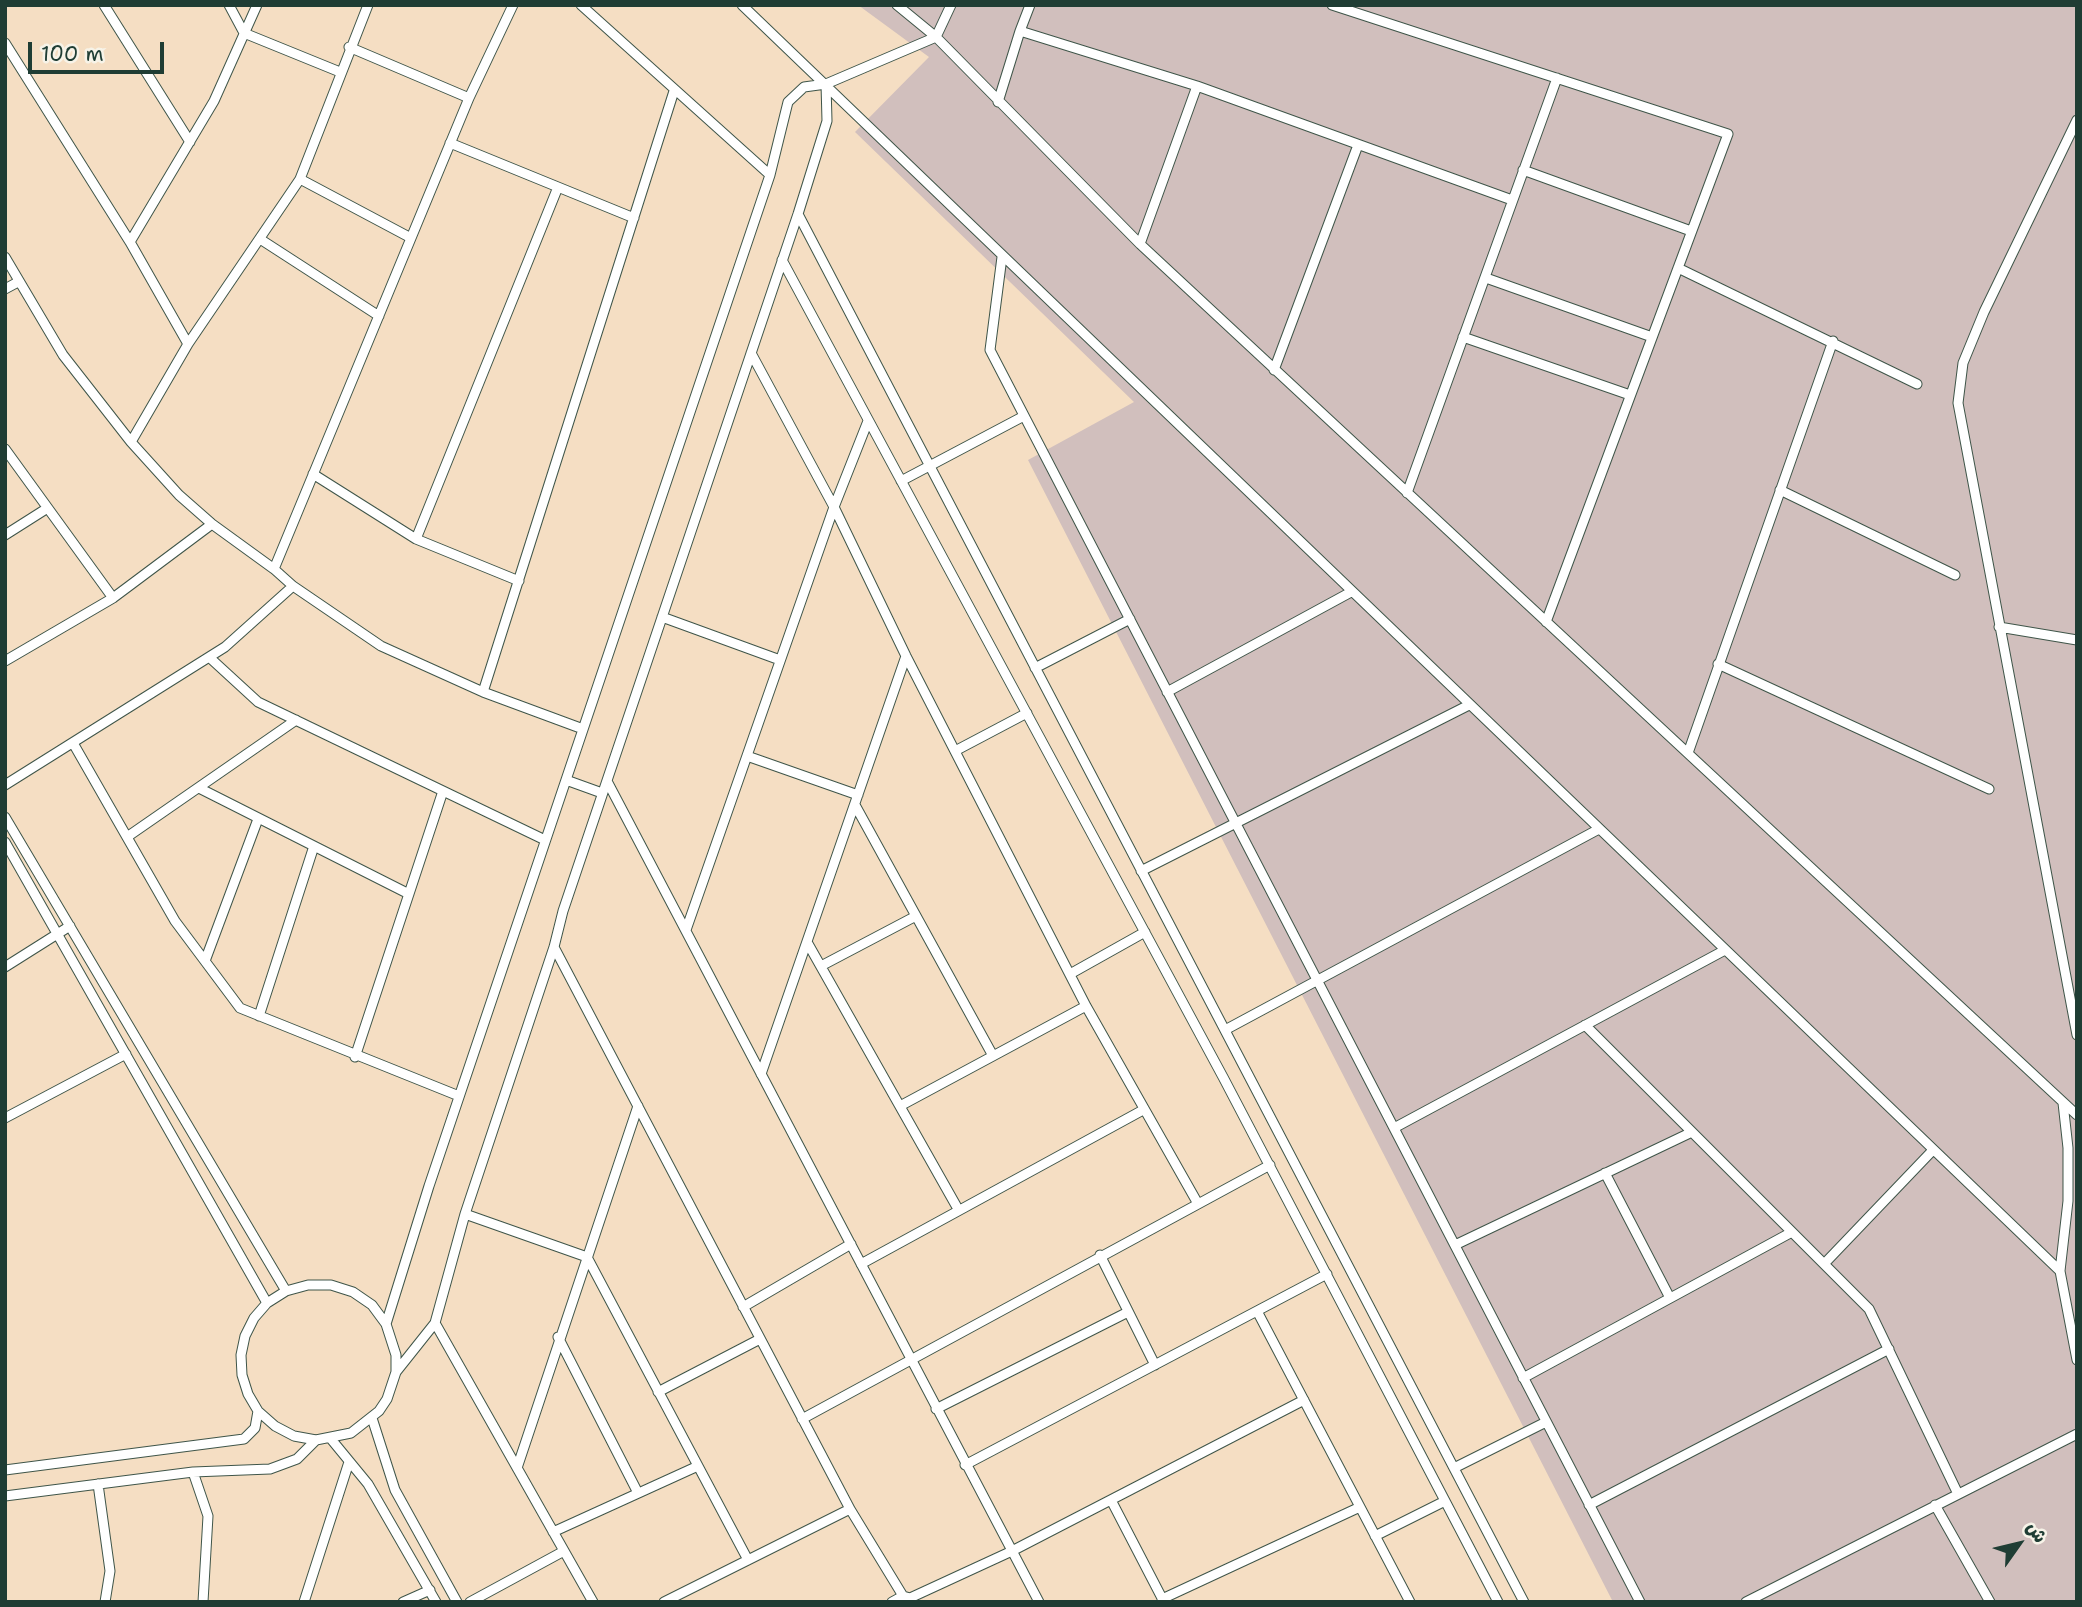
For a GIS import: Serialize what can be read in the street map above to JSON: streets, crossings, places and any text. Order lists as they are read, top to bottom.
{
  "scale_bar": "100 m",
  "north": "top right"
}
